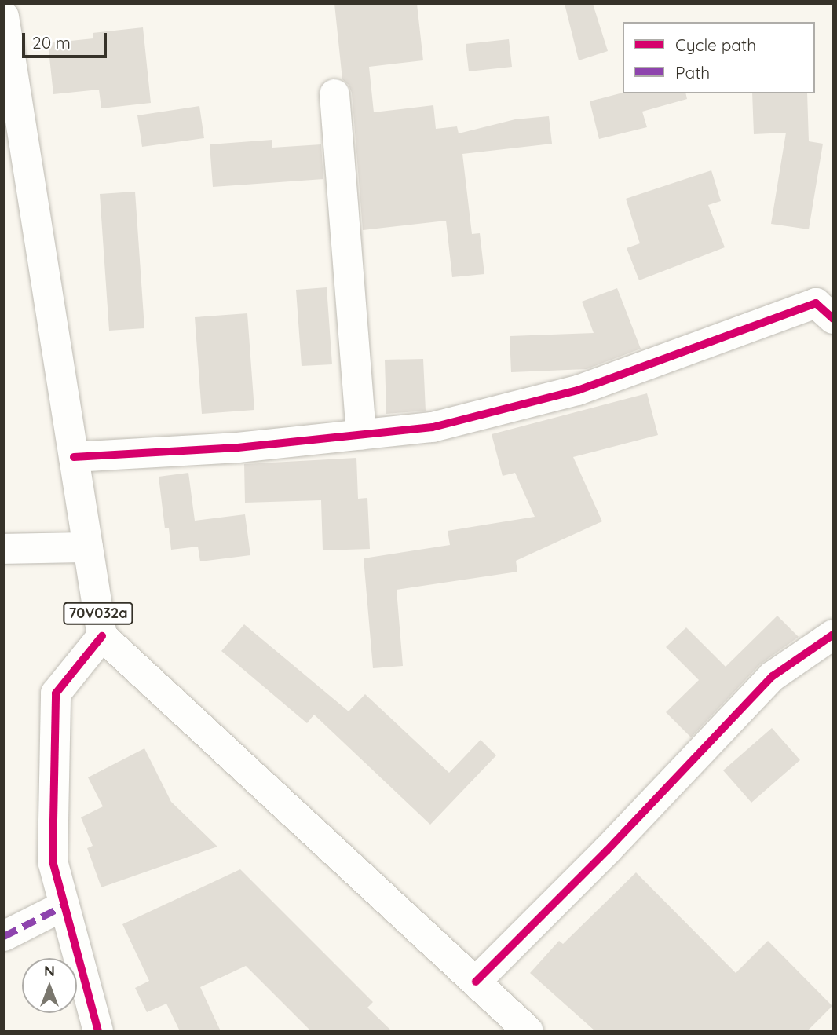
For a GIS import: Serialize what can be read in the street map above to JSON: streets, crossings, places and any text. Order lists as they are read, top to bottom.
{
  "streets": {
    "street": ["70V032a"]
  },
  "legend": ["Cycle path", "Path"],
  "scale_bar": "20 m",
  "north": "top"
}
